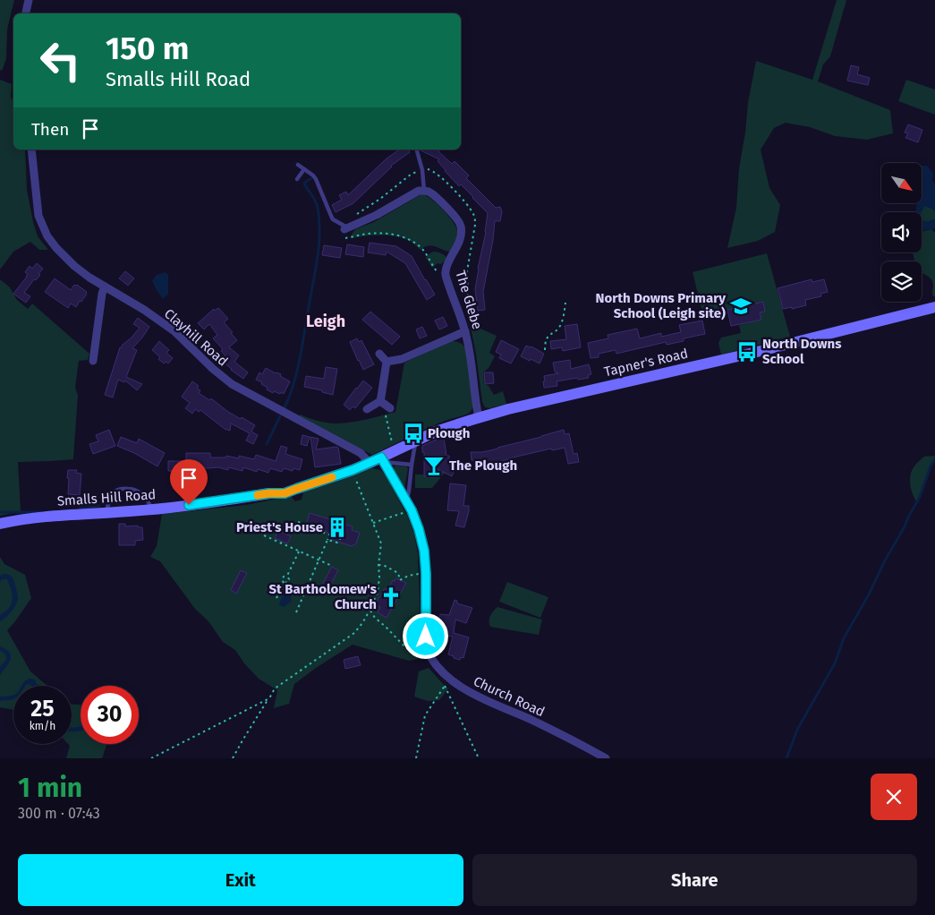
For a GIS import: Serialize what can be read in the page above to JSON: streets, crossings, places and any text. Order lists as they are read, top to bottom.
{
  "streets": {
    "street": [
      "The Glebe",
      "Clayhill Road",
      "Tapner's Road",
      "Smalls Hill Road",
      "Church Road"
    ]
  },
  "crossings": [
    ["The Glebe", "Tapner's Road"],
    ["Clayhill Road", "Tapner's Road"],
    ["Clayhill Road", "Smalls Hill Road"],
    ["Tapner's Road", "Smalls Hill Road"]
  ],
  "districts": ["Leigh"],
  "places": {
    "school or university": ["North Downs Primary School (Leigh site)"],
    "bus stop": ["North Downs School", "Plough"],
    "bar": ["The Plough"],
    "building": ["Priest's House"],
    "church": ["St Bartholomew's Church"]
  },
  "north": "bottom right",
  "page": {
    "turn": ["150 m", "Smalls Hill Road"],
    "then": "Then",
    "speed": "25 km/h",
    "limit": "30",
    "heading": ["1 min", "300 m · 07:43"],
    "buttons": ["Exit", "Share"]
  }
}
